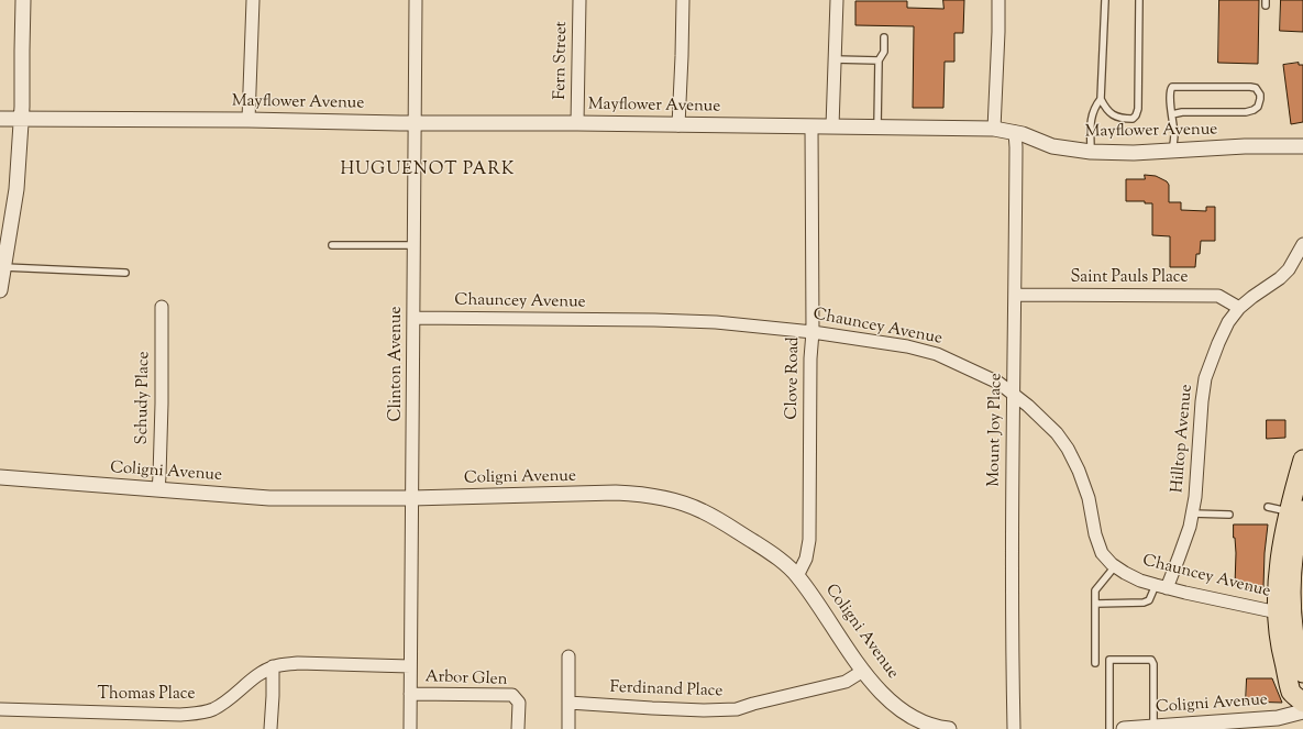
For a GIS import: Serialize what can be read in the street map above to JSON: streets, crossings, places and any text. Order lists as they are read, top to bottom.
{
  "streets": {
    "street": [
      "Fern Street",
      "Mayflower Avenue",
      "Saint Pauls Place",
      "Chauncey Avenue",
      "Clinton Avenue",
      "Clove Road",
      "Schudy Place",
      "Mount Joy Place",
      "Hilltop Avenue",
      "Coligni Avenue",
      "Arbor Glen",
      "Ferdinand Place",
      "Thomas Place"
    ]
  },
  "crossings": [
    ["Fern Street", "Mayflower Avenue"],
    ["Mayflower Avenue", "Clinton Avenue"],
    ["Mayflower Avenue", "Clove Road"],
    ["Mayflower Avenue", "Mount Joy Place"],
    ["Saint Pauls Place", "Mount Joy Place"],
    ["Saint Pauls Place", "Hilltop Avenue"],
    ["Chauncey Avenue", "Clinton Avenue"],
    ["Chauncey Avenue", "Clove Road"],
    ["Chauncey Avenue", "Mount Joy Place"],
    ["Chauncey Avenue", "Hilltop Avenue"],
    ["Clinton Avenue", "Coligni Avenue"],
    ["Clinton Avenue", "Arbor Glen"],
    ["Clinton Avenue", "Thomas Place"],
    ["Clove Road", "Coligni Avenue"],
    ["Schudy Place", "Coligni Avenue"],
    ["Coligni Avenue", "Ferdinand Place"]
  ],
  "districts": ["HUGUENOT PARK"]
}
